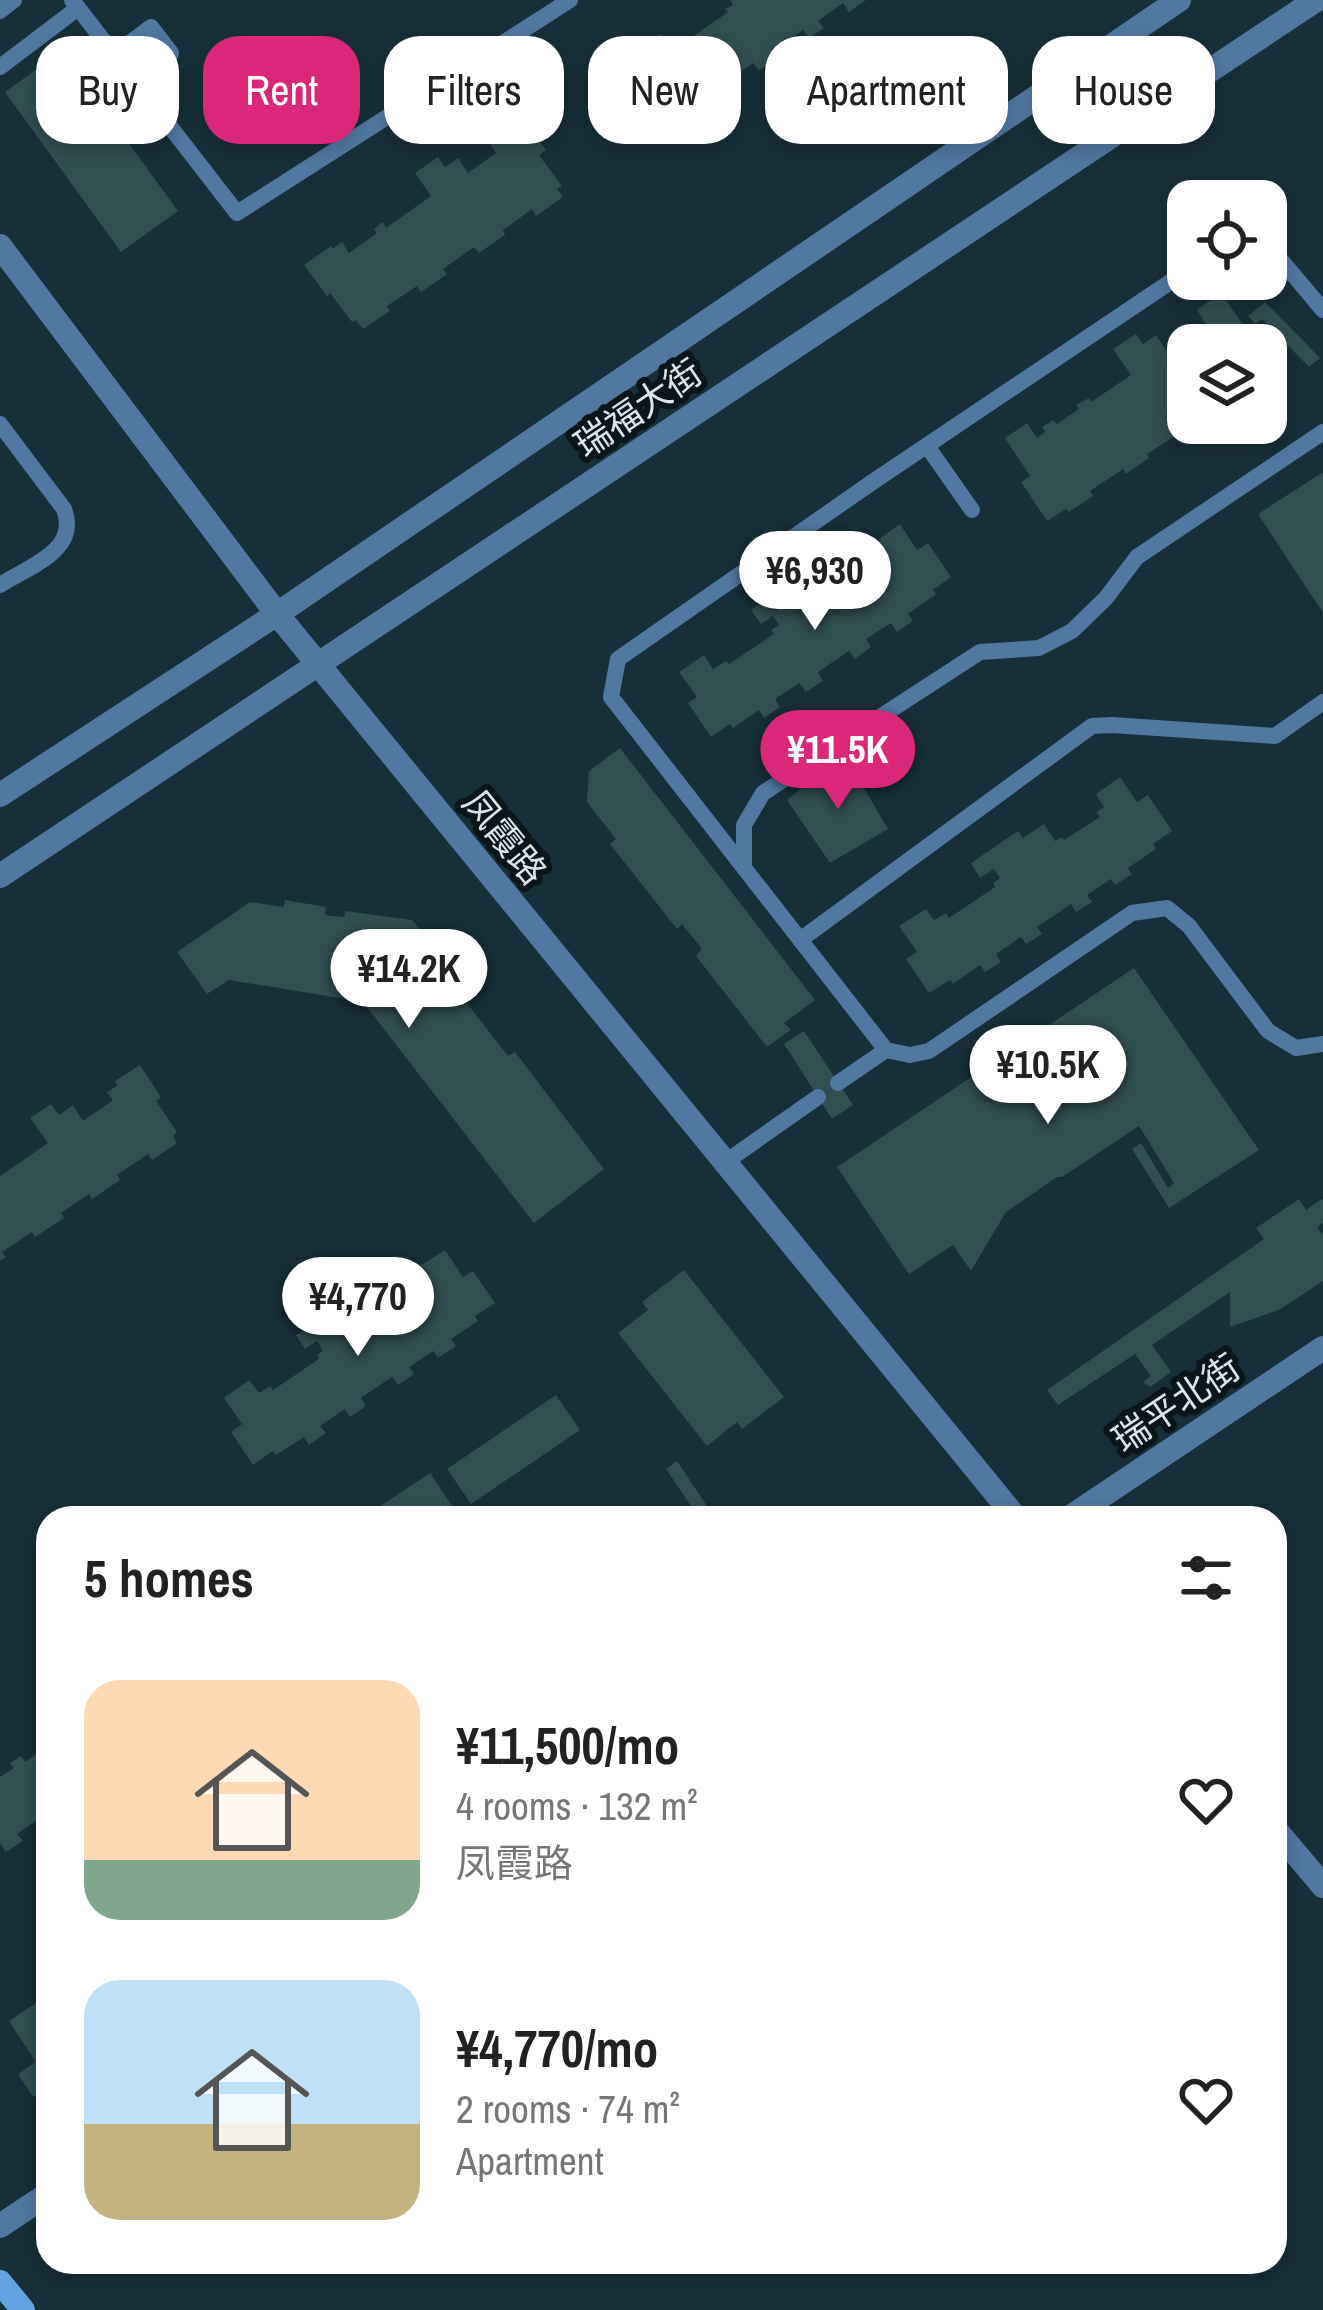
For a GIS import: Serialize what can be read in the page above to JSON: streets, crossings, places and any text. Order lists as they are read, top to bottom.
{
  "streets": {
    "street": ["瑞福大街", "凤霞路", "瑞平北街"]
  },
  "crossings": [
    ["瑞福大街", "凤霞路"]
  ],
  "page": {
    "chip": [
      "Buy",
      "Rent",
      "Filters",
      "New",
      "Apartment",
      "House"
    ],
    "price": [
      "¥6,930",
      "¥11.5K",
      "¥14.2K",
      "¥10.5K",
      "¥4,770"
    ],
    "heading": "5 homes",
    "list": [
      {
        "name": "¥11,500/mo",
        "note": "4 rooms · 132 m² · 凤霞路"
      },
      {
        "name": "¥4,770/mo",
        "note": "2 rooms · 74 m² · Apartment"
      }
    ]
  }
}
